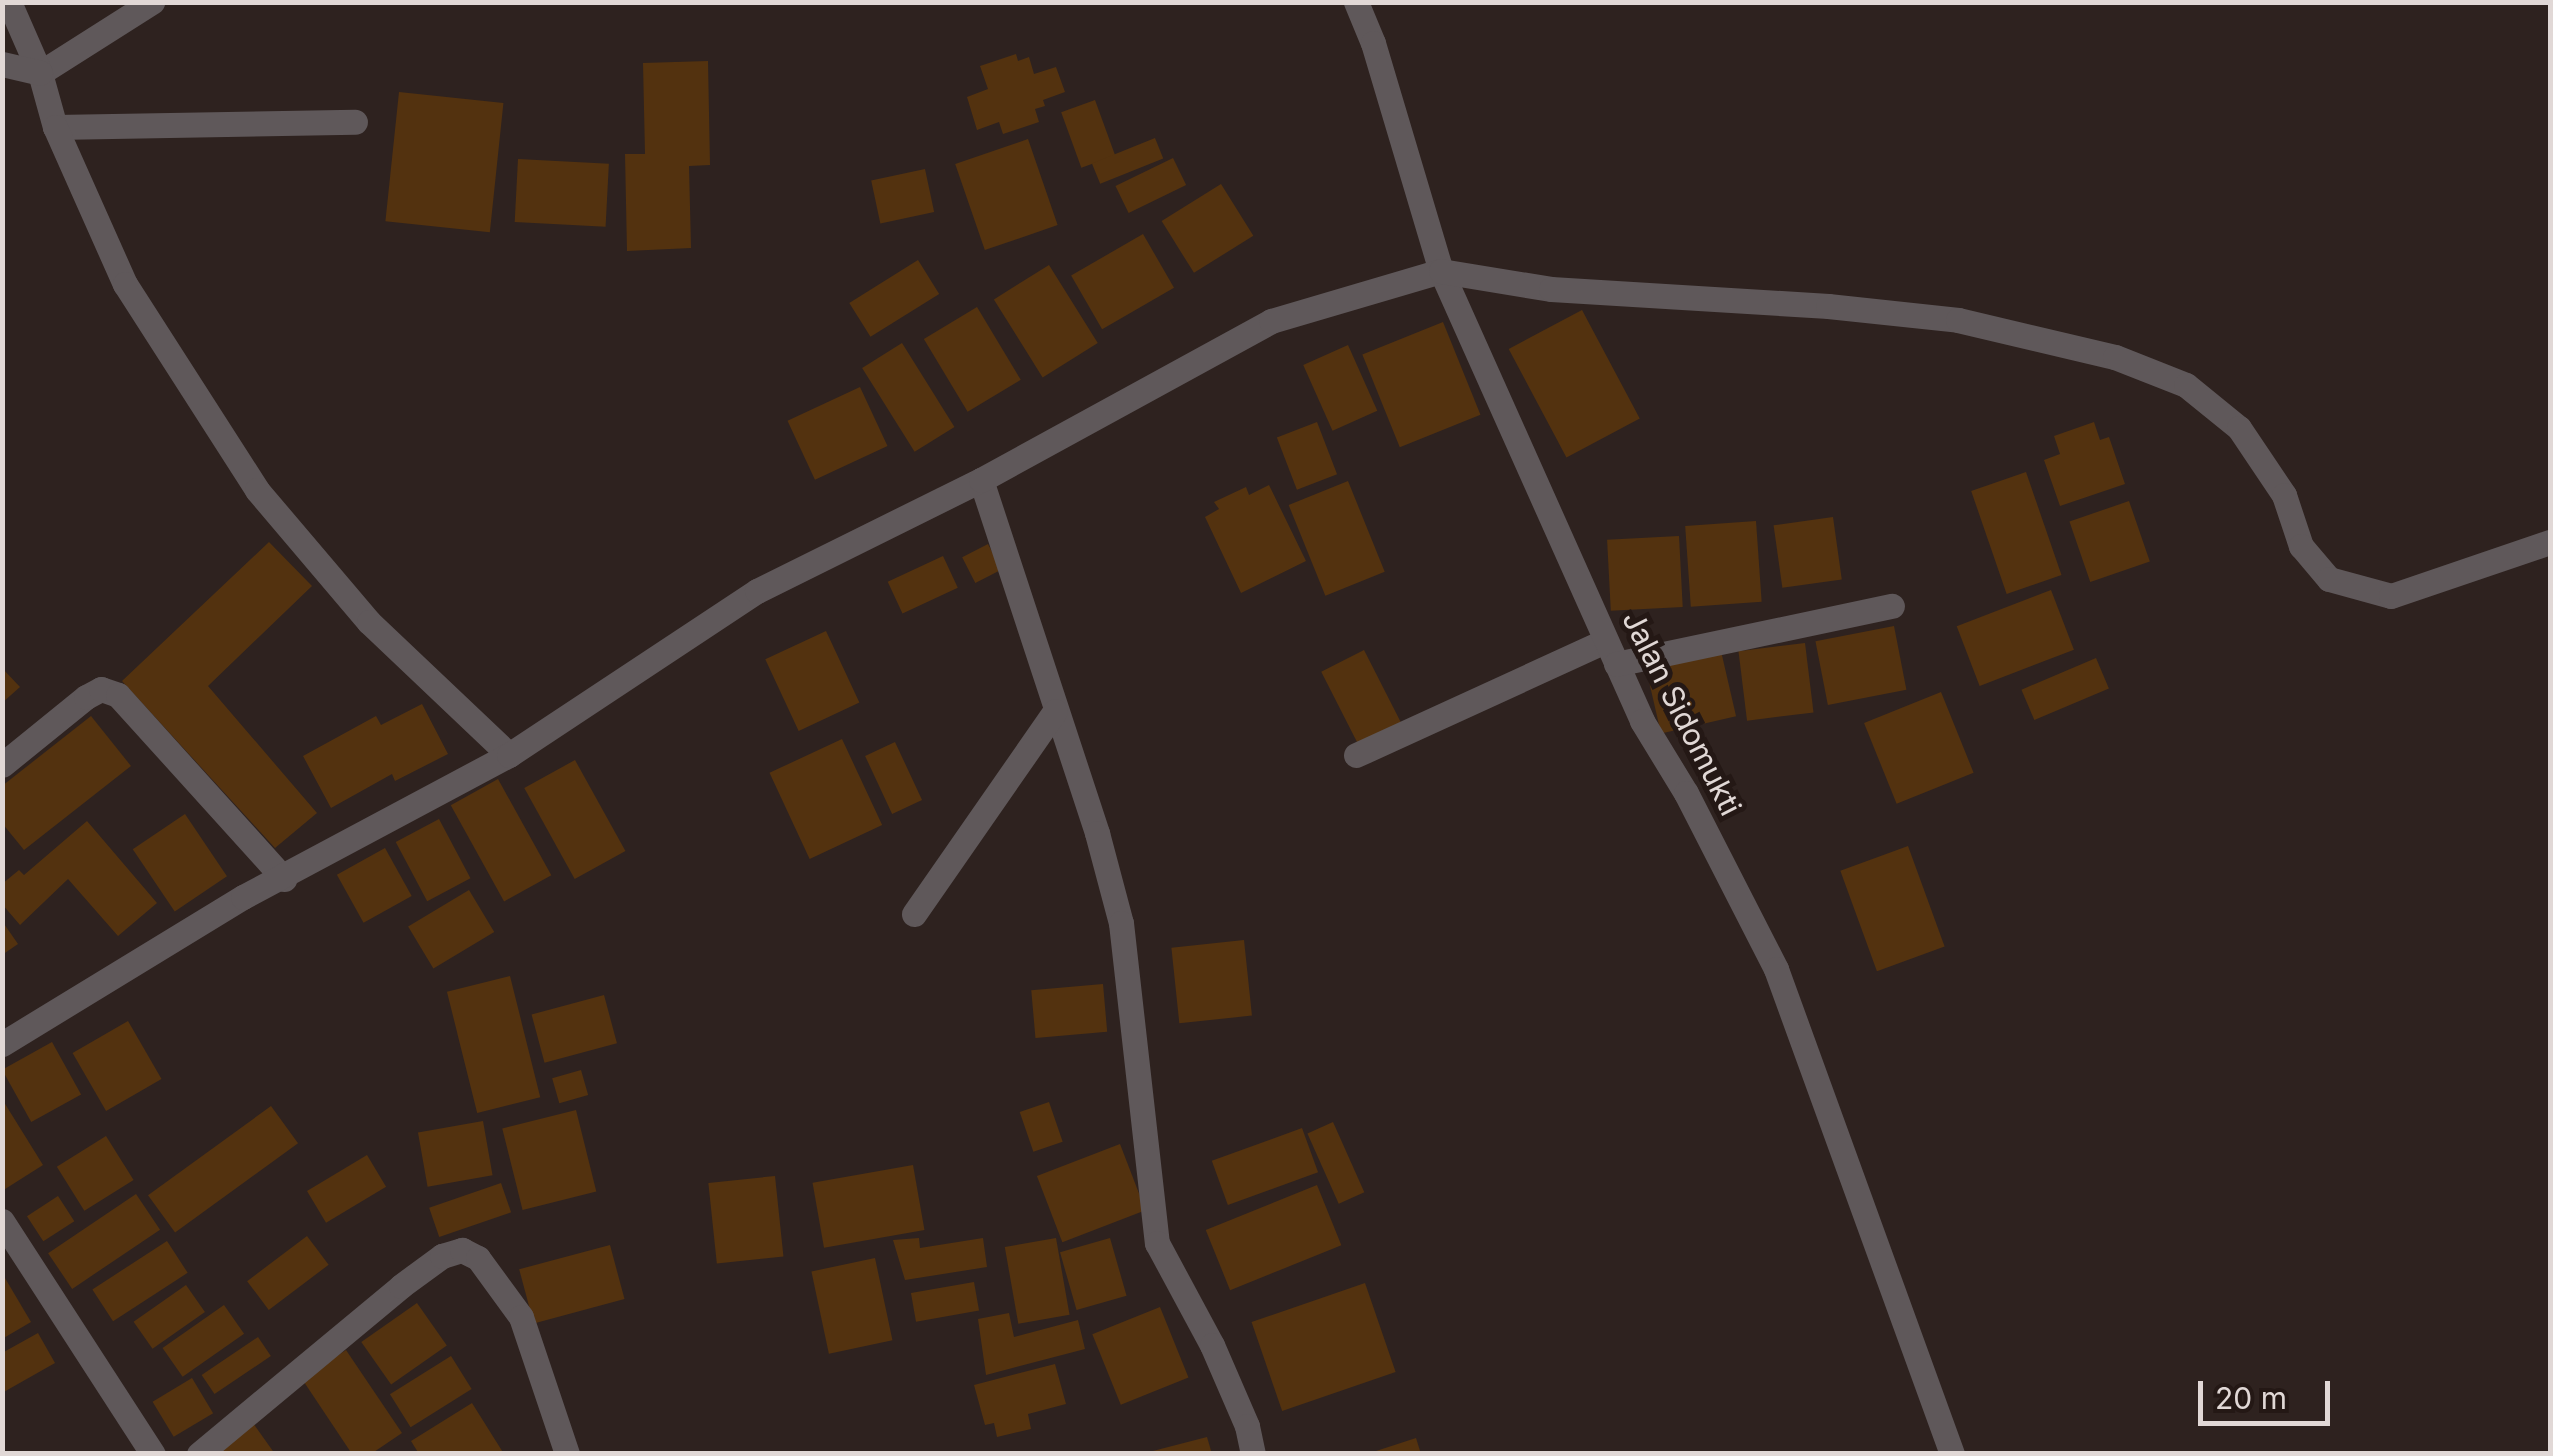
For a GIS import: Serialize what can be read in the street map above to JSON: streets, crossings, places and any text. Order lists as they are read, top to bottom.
{
  "streets": {
    "street": ["Jalan Sidomukti"]
  },
  "scale_bar": "20 m"
}
